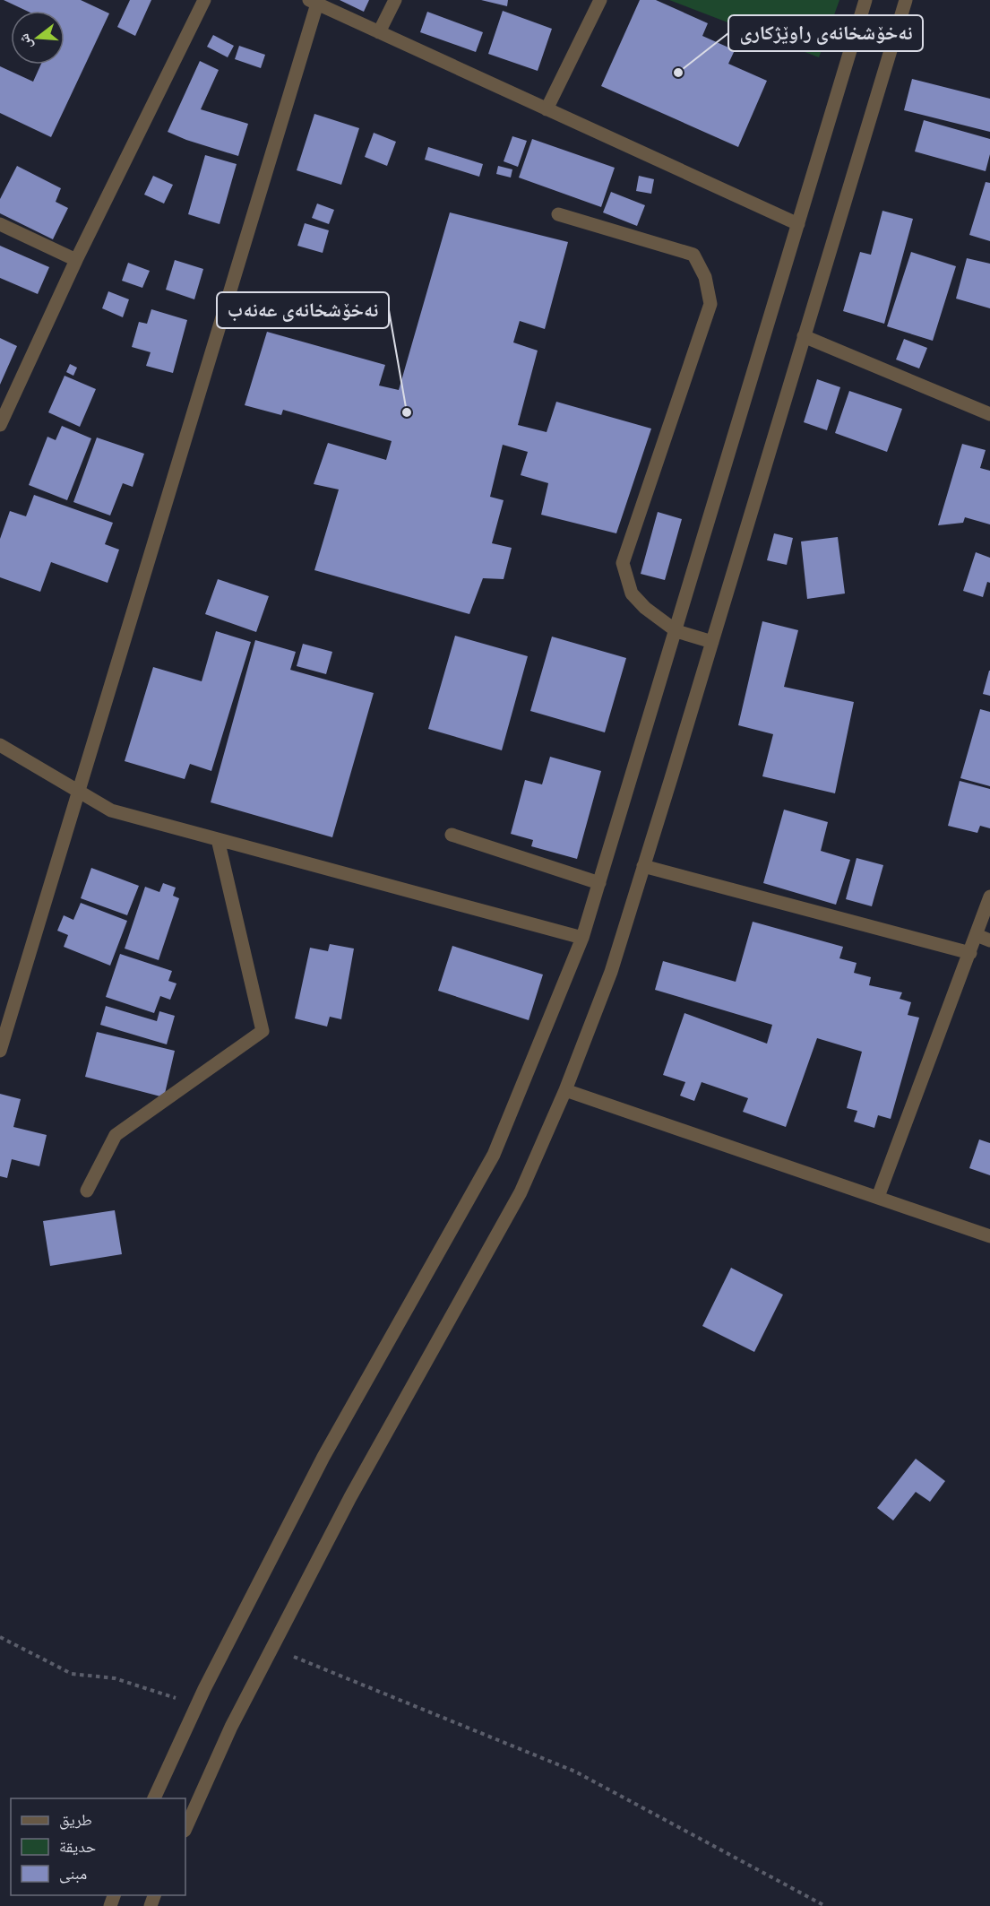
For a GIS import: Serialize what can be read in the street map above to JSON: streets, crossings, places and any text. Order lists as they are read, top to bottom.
{
  "places": ["نەخۆشخانەی راوێژکاری", "نەخۆشخانەی عەنەب"],
  "legend": ["طريق", "حديقة", "مبنى"],
  "north": "left"
}
